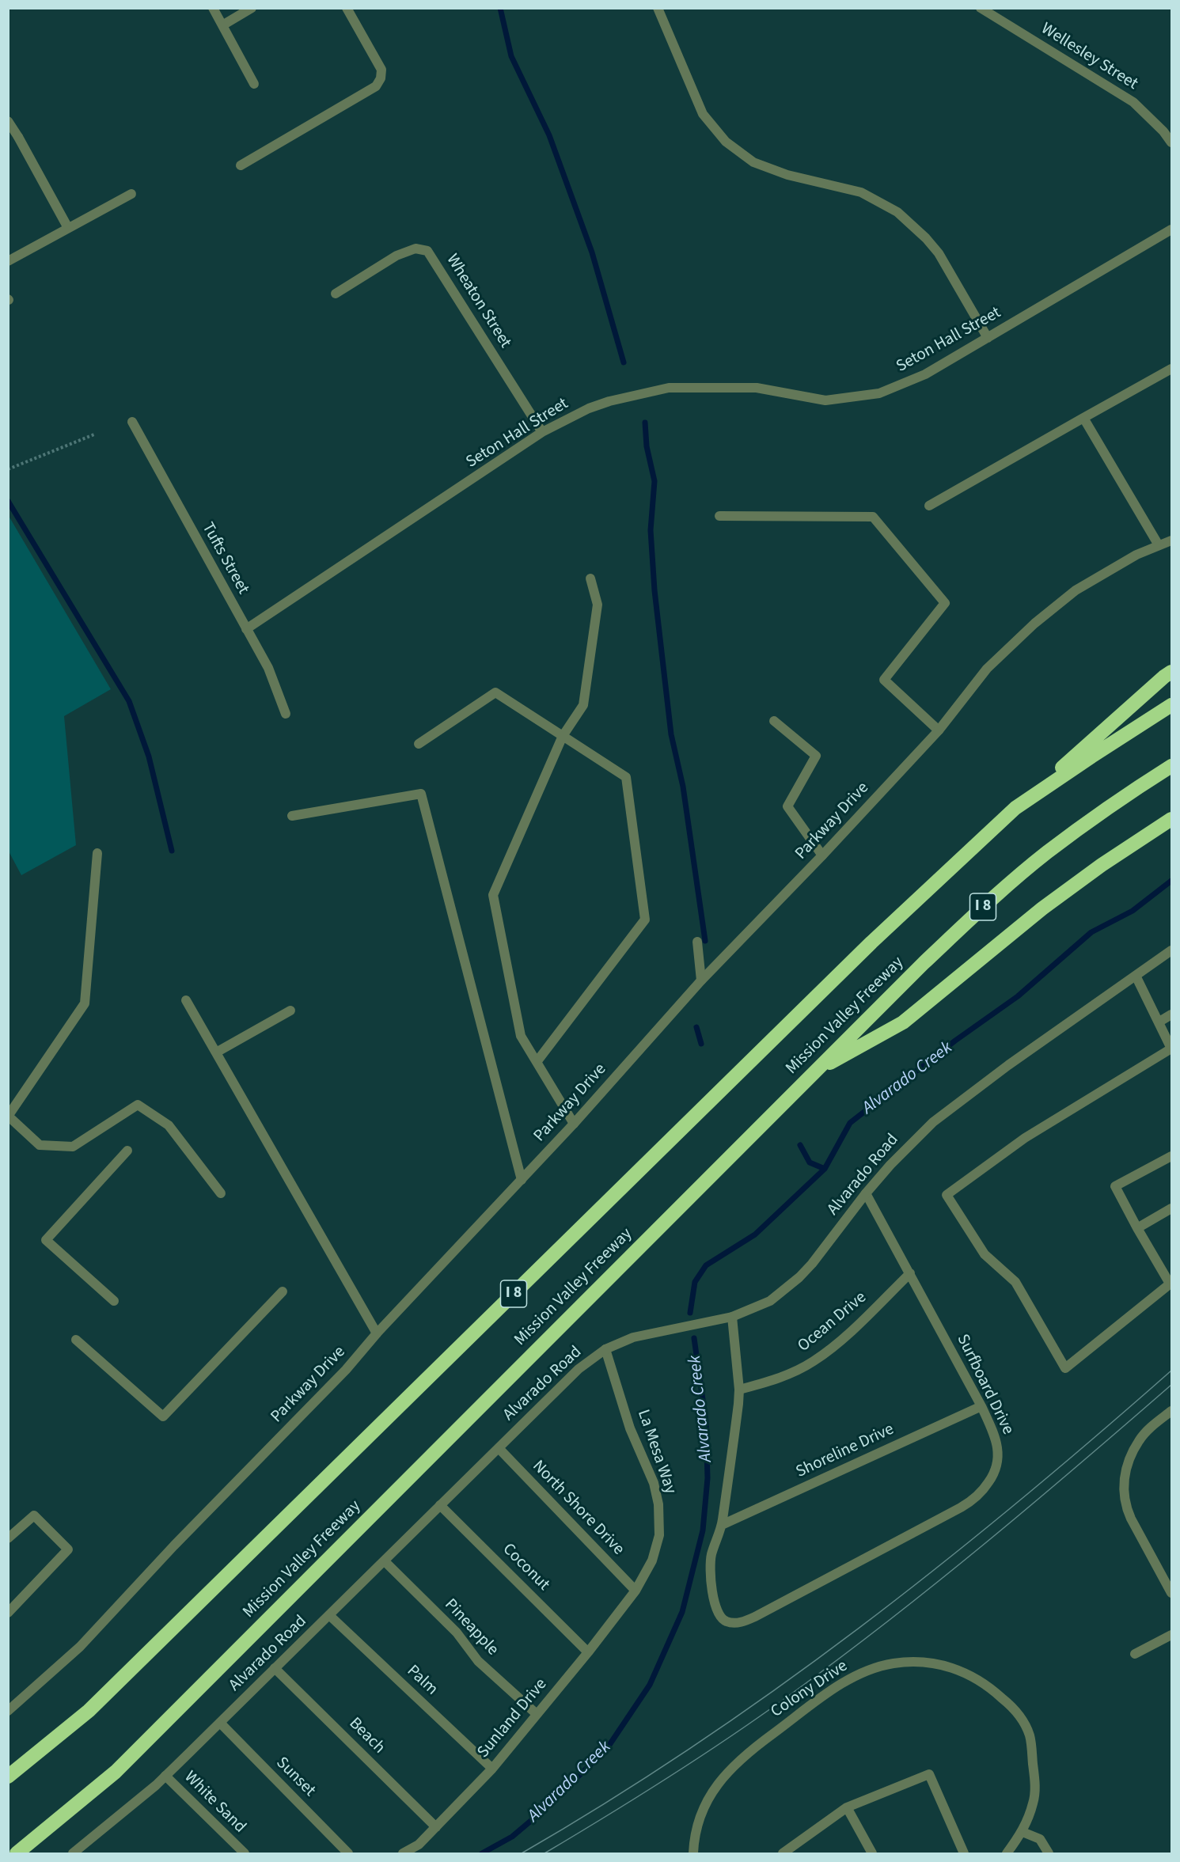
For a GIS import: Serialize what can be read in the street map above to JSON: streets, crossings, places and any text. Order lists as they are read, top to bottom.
{
  "streets": {
    "highway": ["I 8", "Mission Valley Freeway"],
    "street": [
      "Wellesley Street",
      "Wheaton Street",
      "Seton Hall Street",
      "Tufts Street",
      "Parkway Drive",
      "Alvarado Road",
      "Ocean Drive",
      "Surfboard Drive",
      "Shoreline Drive",
      "La Mesa Way",
      "North Shore Drive",
      "Coconut",
      "Pineapple",
      "Palm",
      "Colony Drive",
      "Sunland Drive",
      "Beach",
      "Sunset",
      "White Sand"
    ]
  },
  "crossings": [
    ["Wheaton Street", "Seton Hall Street"],
    ["Seton Hall Street", "Tufts Street"],
    ["Alvarado Road", "Surfboard Drive"],
    ["Alvarado Road", "La Mesa Way"],
    ["Alvarado Road", "North Shore Drive"],
    ["Alvarado Road", "Coconut"],
    ["Alvarado Road", "Pineapple"],
    ["Alvarado Road", "Palm"],
    ["Alvarado Road", "Beach"],
    ["Alvarado Road", "Sunset"],
    ["Alvarado Road", "White Sand"],
    ["Ocean Drive", "Surfboard Drive"],
    ["Surfboard Drive", "Shoreline Drive"],
    ["La Mesa Way", "North Shore Drive"],
    ["La Mesa Way", "Sunland Drive"],
    ["North Shore Drive", "Sunland Drive"],
    ["Coconut", "Sunland Drive"],
    ["Pineapple", "Sunland Drive"],
    ["Palm", "Sunland Drive"],
    ["Sunland Drive", "Beach"]
  ],
  "water": ["Alvarado Creek"]
}
